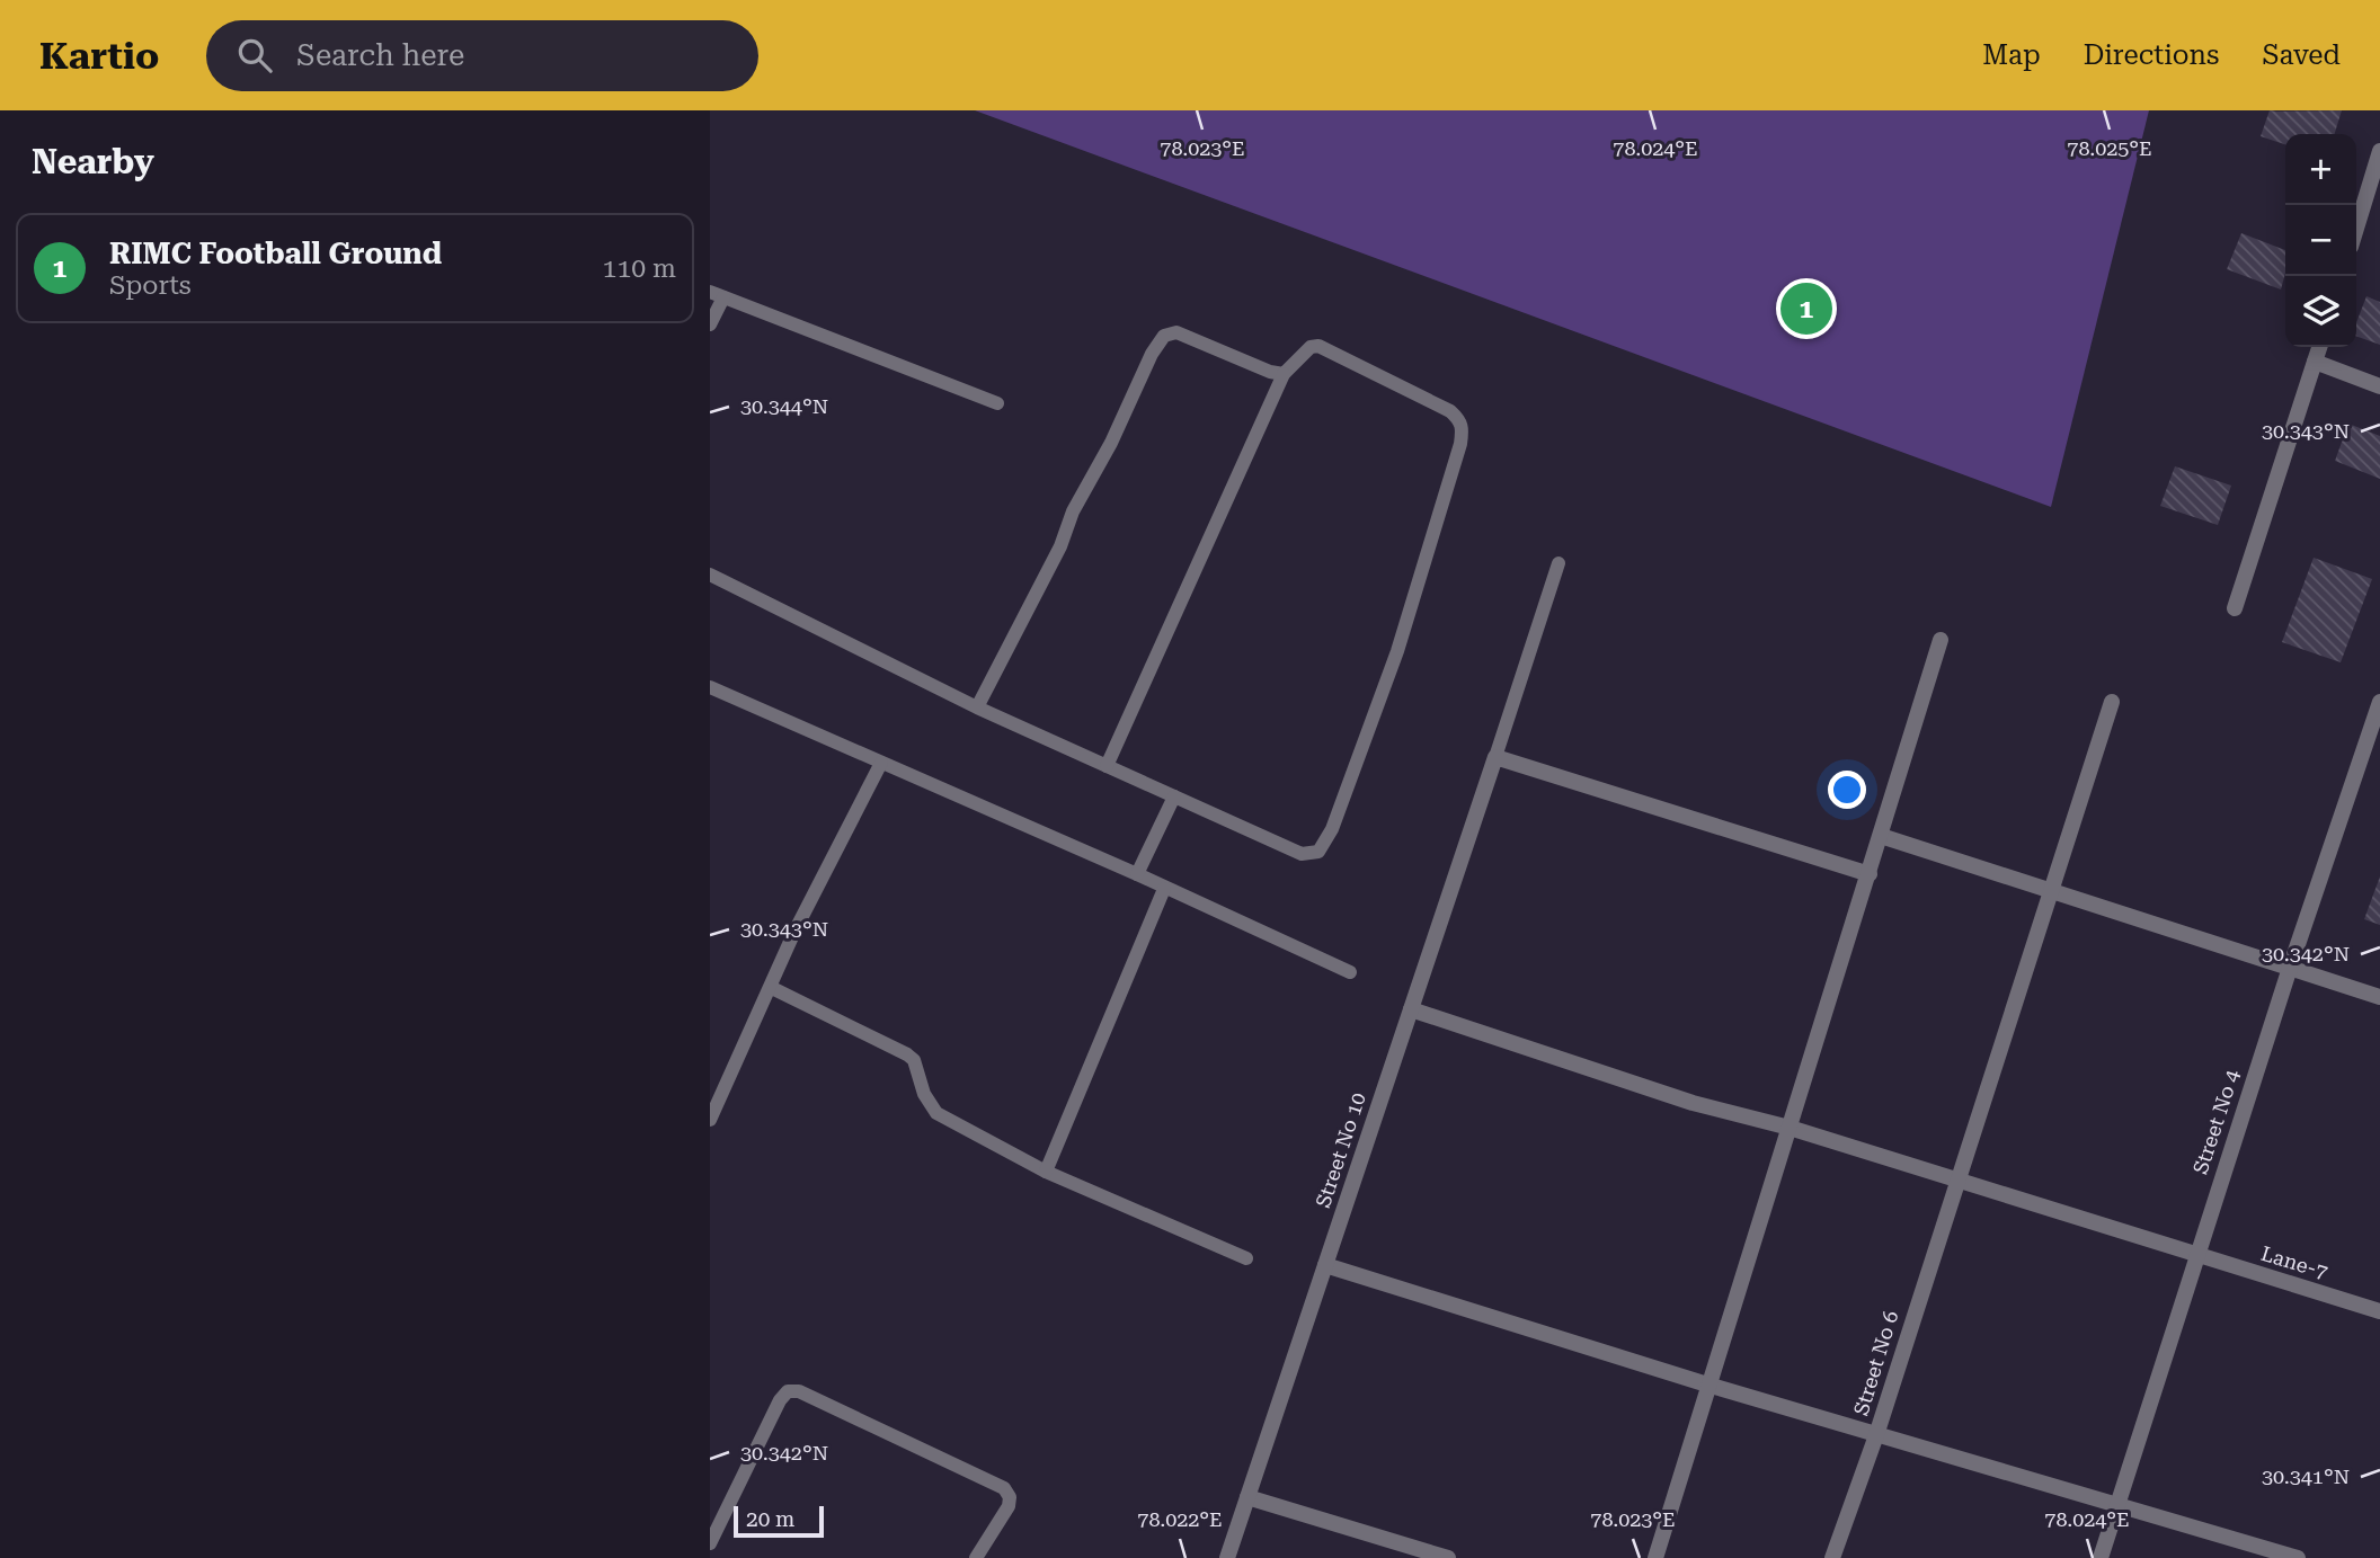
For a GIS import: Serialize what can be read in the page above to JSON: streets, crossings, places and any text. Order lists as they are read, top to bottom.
{
  "streets": {
    "street": [
      "Street No 4",
      "Street No 10",
      "Lane-7",
      "Street No 6"
    ]
  },
  "crossings": [
    ["Street No 4", "Lane-7"],
    ["Street No 10", "Lane-7"],
    ["Lane-7", "Street No 6"]
  ],
  "scale_bar": "20 m",
  "page": {
    "header": "Kartio",
    "search": "Search here",
    "nav": ["Map", "Directions", "Saved"],
    "heading": "Nearby",
    "map_buttons": ["+", "−"],
    "list": [
      {
        "mark": "1",
        "name": "RIMC Football Ground",
        "note": "Sports",
        "value": "110 m"
      }
    ],
    "pins": "1",
    "scale": "20 m"
  },
  "coordinates": [
    "78.023°E",
    "78.024°E",
    "78.025°E",
    "30.344°N",
    "30.343°N",
    "30.342°N",
    "30.341°N",
    "78.022°E"
  ]
}
